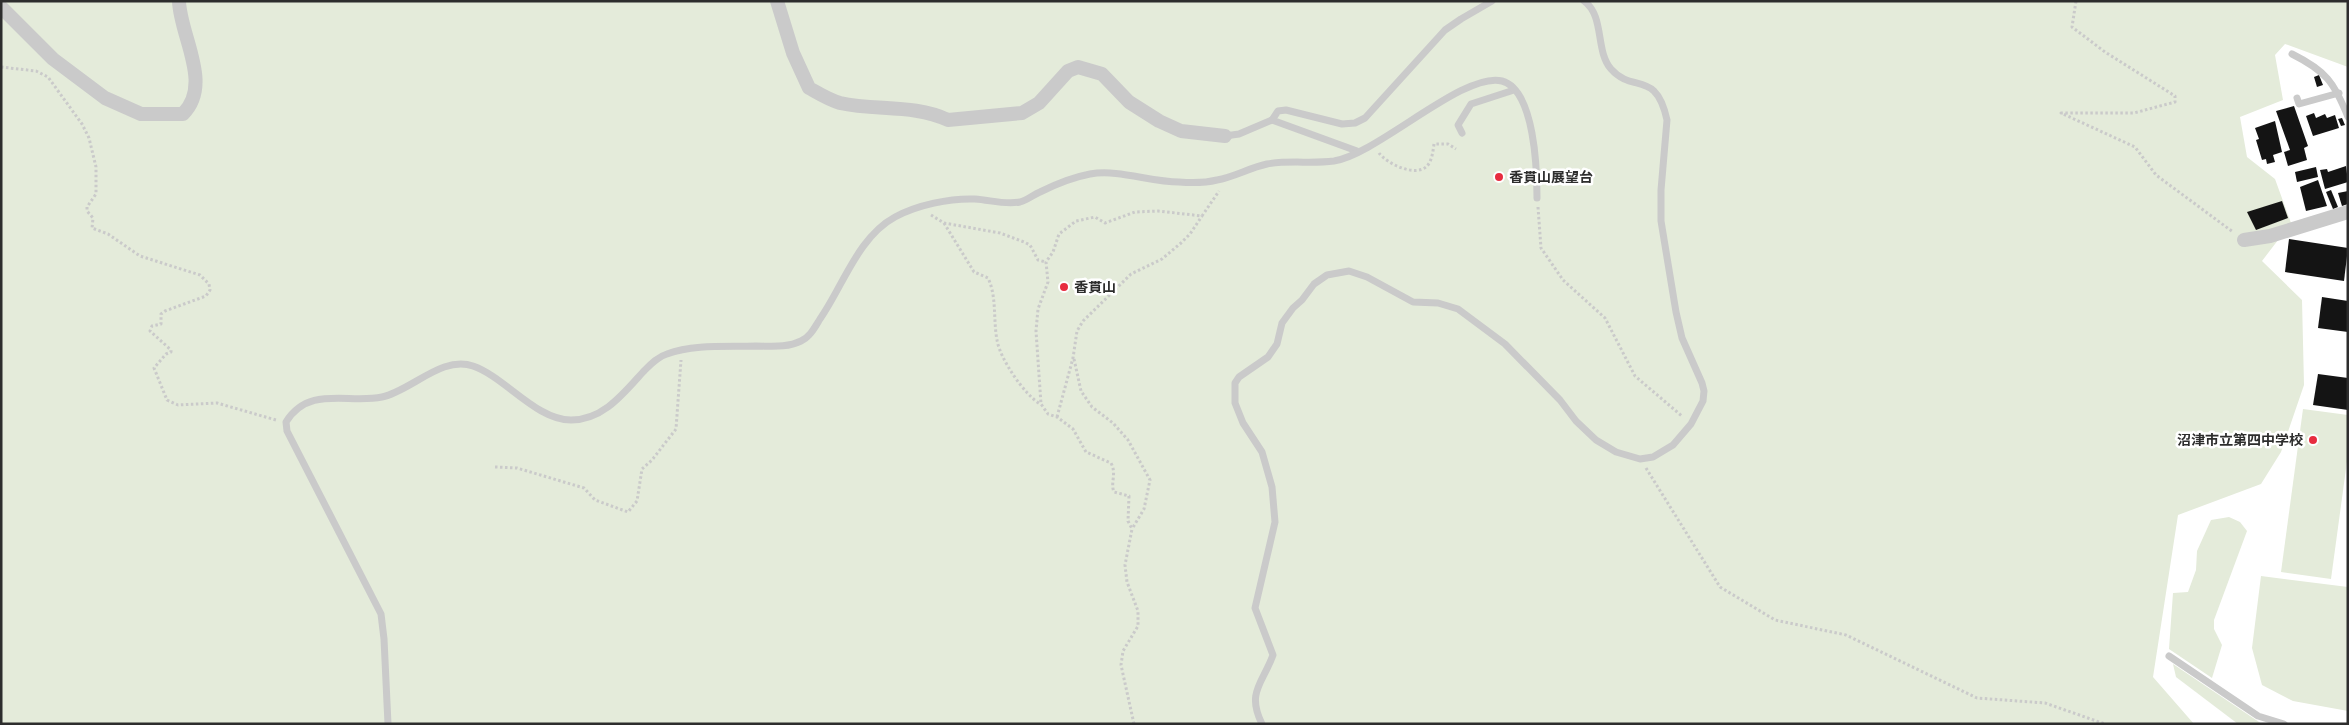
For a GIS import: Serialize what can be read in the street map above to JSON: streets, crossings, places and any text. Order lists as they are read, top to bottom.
{
  "places": ["香貫山展望台", "香貫山", "沼津市立第四中学校"]
}
